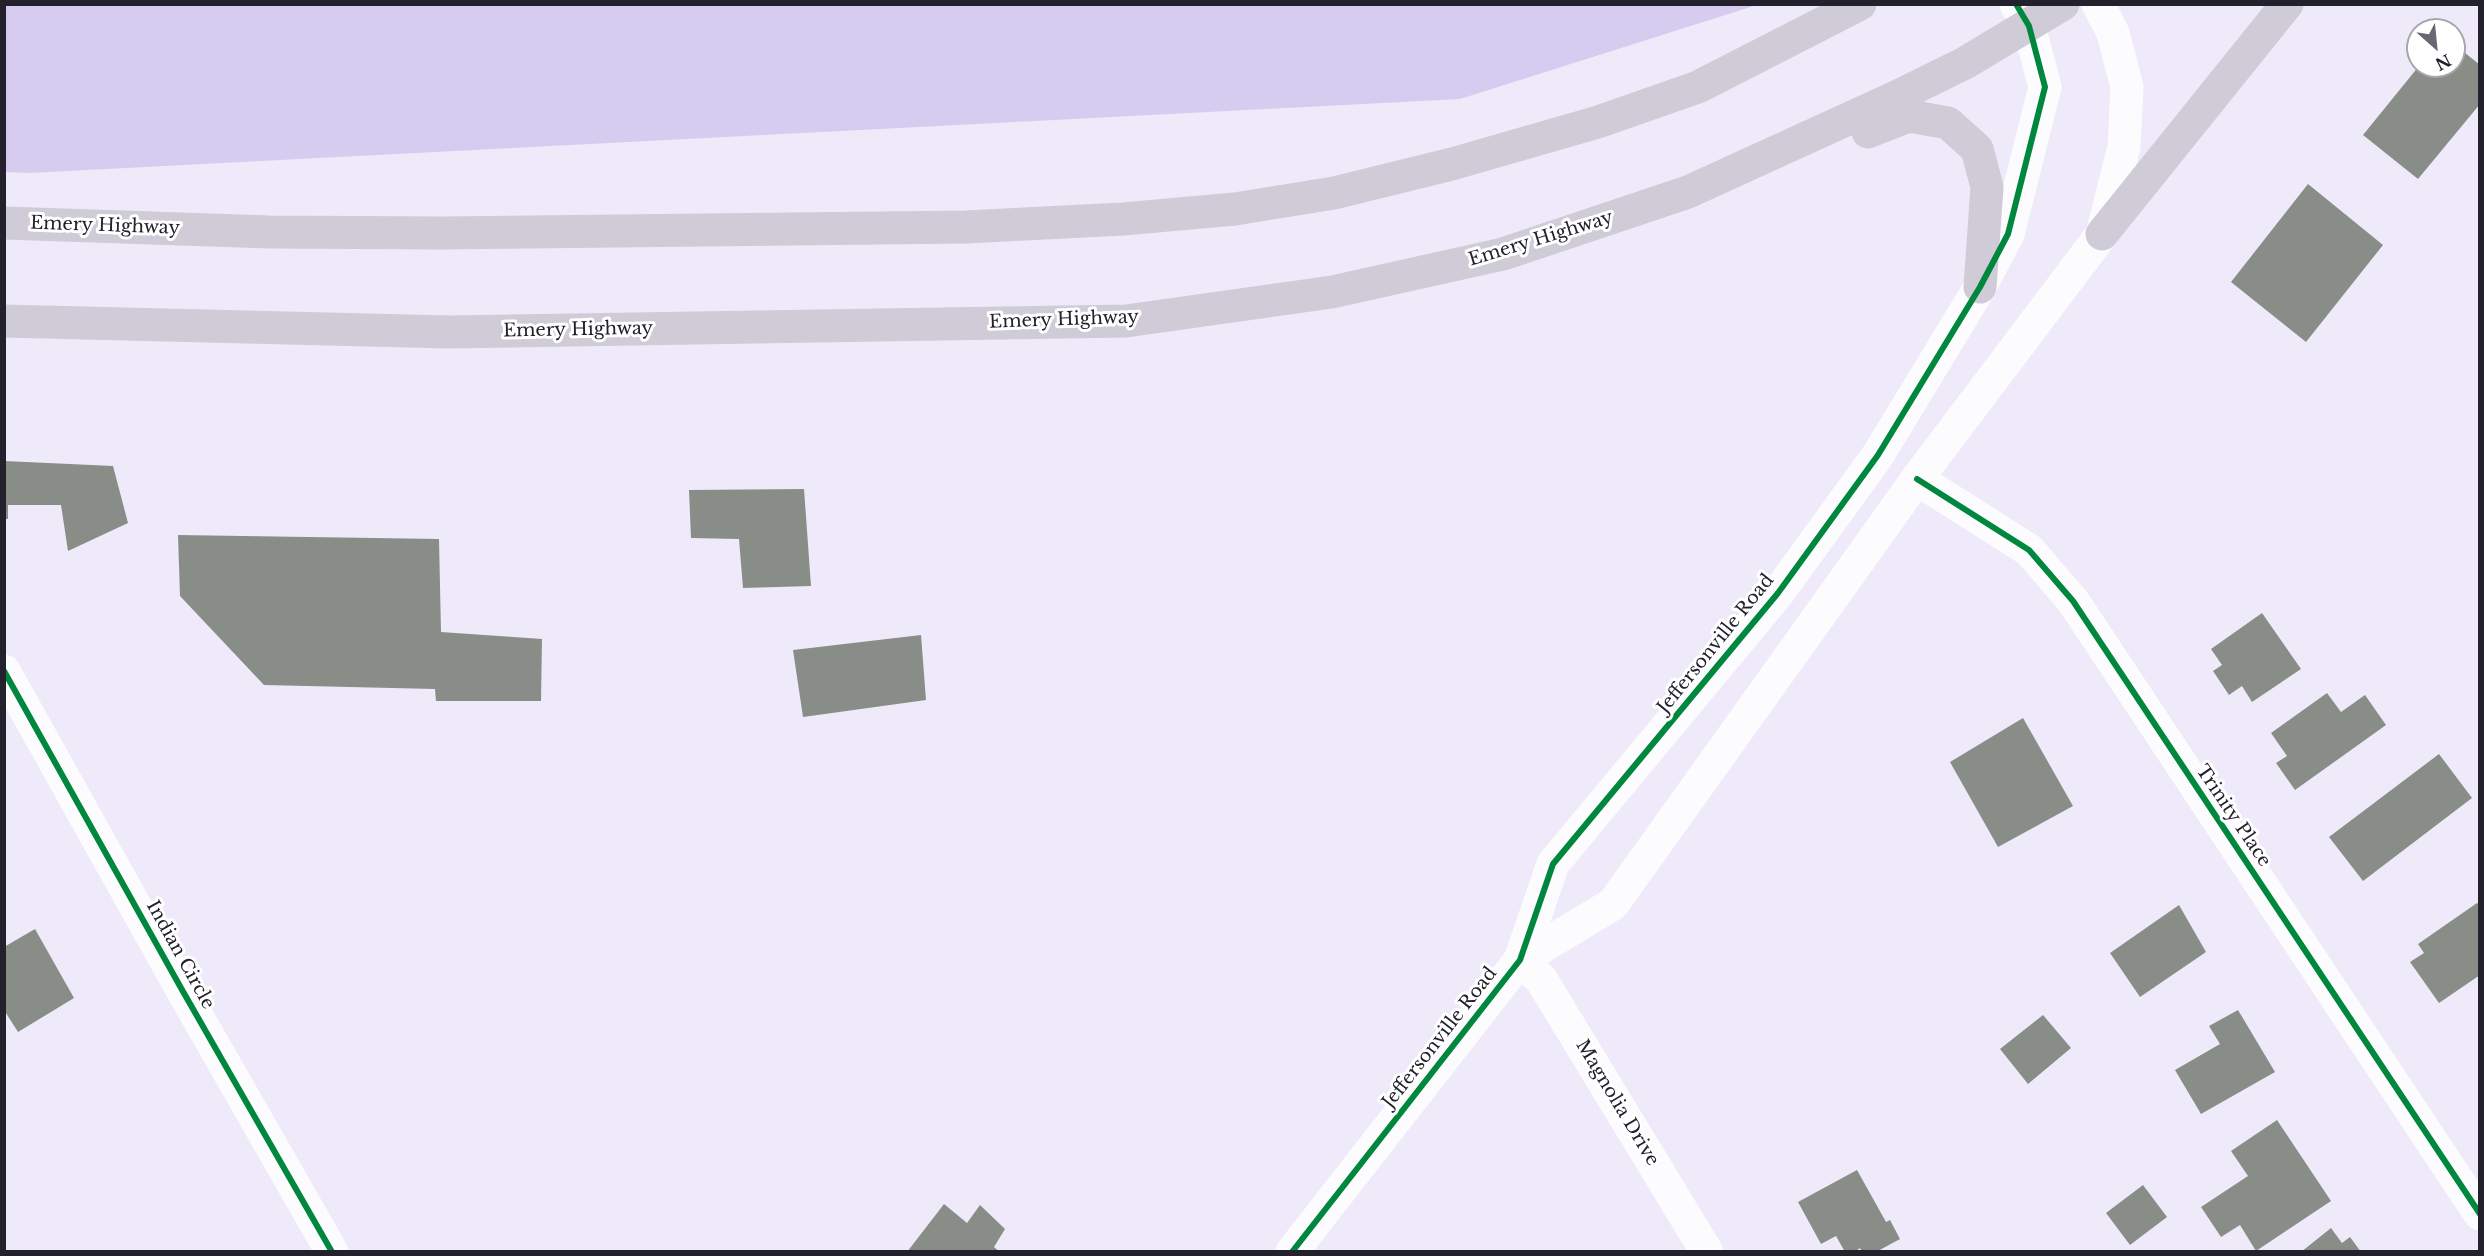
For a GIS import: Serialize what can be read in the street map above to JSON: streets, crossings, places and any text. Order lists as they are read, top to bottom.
{
  "streets": {
    "highway": ["Emery Highway"],
    "street": [
      "Jeffersonville Road",
      "Trinity Place",
      "Indian Circle",
      "Magnolia Drive"
    ]
  },
  "crossings": [
    ["Emery Highway", "Jeffersonville Road"],
    ["Jeffersonville Road", "Trinity Place"],
    ["Jeffersonville Road", "Magnolia Drive"]
  ],
  "north": "bottom right"
}
